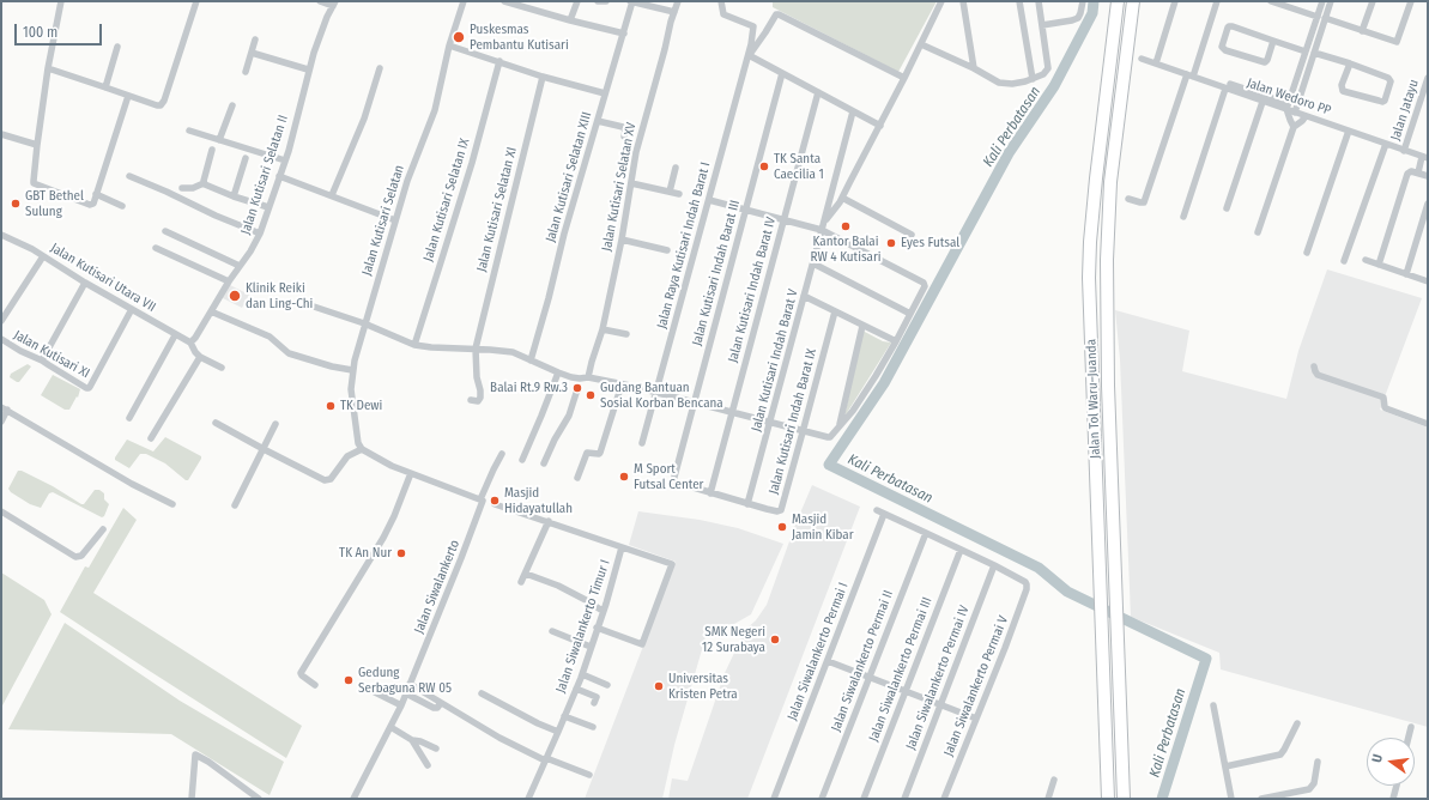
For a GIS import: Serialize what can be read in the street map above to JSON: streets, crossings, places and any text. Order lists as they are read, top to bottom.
{
  "streets": {
    "highway": ["Jalan Tol Waru–Juanda"],
    "street": [
      "Jalan Wedoro PP",
      "Jalan Jatayu",
      "Jalan Kutisari Selatan II",
      "Jalan Kutisari Selatan XIII",
      "Jalan Kutisari Selatan XV",
      "Jalan Kutisari Selatan IX",
      "Jalan Kutisari Selatan XI",
      "Jalan Kutisari Selatan",
      "Jalan Raya Kutisari Indah Barat I",
      "Jalan Kutisari Indah Barat III",
      "Jalan Kutisari Utara VII",
      "Jalan Kutisari Indah Barat IV",
      "Jalan Kutisari XI",
      "Jalan Kutisari Indah Barat V",
      "Jalan Kutisari Indah Barat IX",
      "Jalan Siwalankerto",
      "Jalan Siwalankerto Timur I",
      "Jalan Siwalankerto Permai I",
      "Jalan Siwalankerto Permai II",
      "Jalan Siwalankerto Permai III",
      "Jalan Siwalankerto Permai IV",
      "Jalan Siwalankerto Permai V"
    ]
  },
  "crossings": [
    ["Jalan Wedoro PP", "Jalan Jatayu"],
    ["Jalan Kutisari Selatan II", "Jalan Kutisari Utara VII"],
    ["Jalan Kutisari Indah Barat III", "Jalan Kutisari Indah Barat IX"],
    ["Jalan Kutisari Utara VII", "Jalan Kutisari XI"],
    ["Jalan Kutisari Indah Barat IV", "Jalan Kutisari Indah Barat IX"],
    ["Jalan Kutisari Indah Barat V", "Jalan Kutisari Indah Barat IX"],
    ["Jalan Siwalankerto", "Jalan Siwalankerto Timur I"],
    ["Jalan Siwalankerto Permai I", "Jalan Siwalankerto Permai II"],
    ["Jalan Siwalankerto Permai IV", "Jalan Siwalankerto Permai V"]
  ],
  "water": ["Kali Perbatasan"],
  "places": [
    "Puskesmas Pembantu Kutisari",
    "TK Santa Caecilia 1",
    "GBT Bethel Sulung",
    "Kantor Balai RW 4 Kutisari",
    "Eyes Futsal",
    "Klinik Reiki dan Ling-Chi",
    "Balai Rt.9 Rw.3",
    "Gudang Bantuan Sosial Korban Bencana",
    "TK Dewi",
    "M Sport Futsal Center",
    "Masjid Hidayatullah",
    "Masjid Jamin Kibar",
    "TK An Nur",
    "SMK Negeri 12 Surabaya",
    "Gedung Serbaguna RW 05",
    "Universitas Kristen Petra"
  ],
  "scale_bar": "100 m",
  "north": "left"
}
